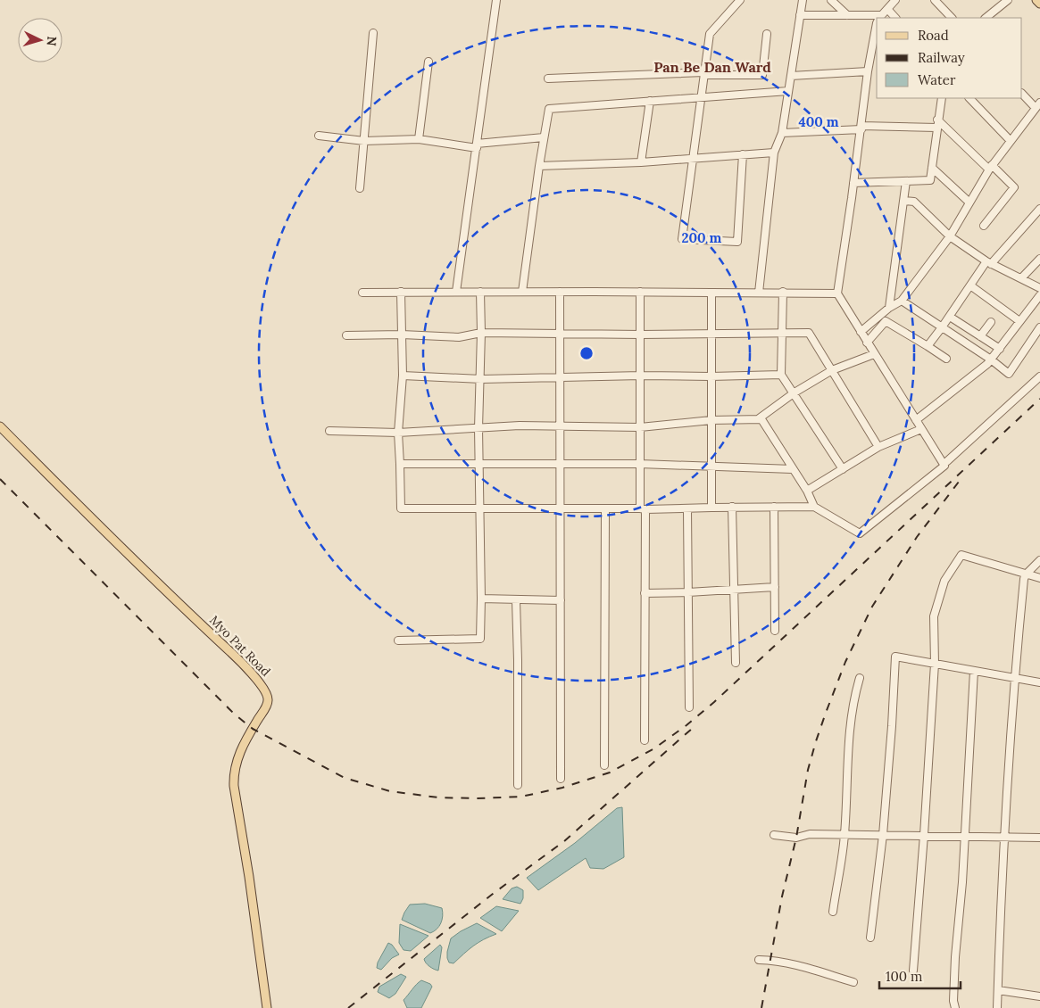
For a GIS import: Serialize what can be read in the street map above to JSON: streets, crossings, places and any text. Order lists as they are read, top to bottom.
{
  "streets": {
    "main road": ["Myo Pat Road"]
  },
  "districts": ["Pan Be Dan Ward"],
  "legend": ["Road", "Railway", "Water"],
  "scale_bar": "100 m",
  "north": "right",
  "rings": ["400 m", "200 m"]
}
